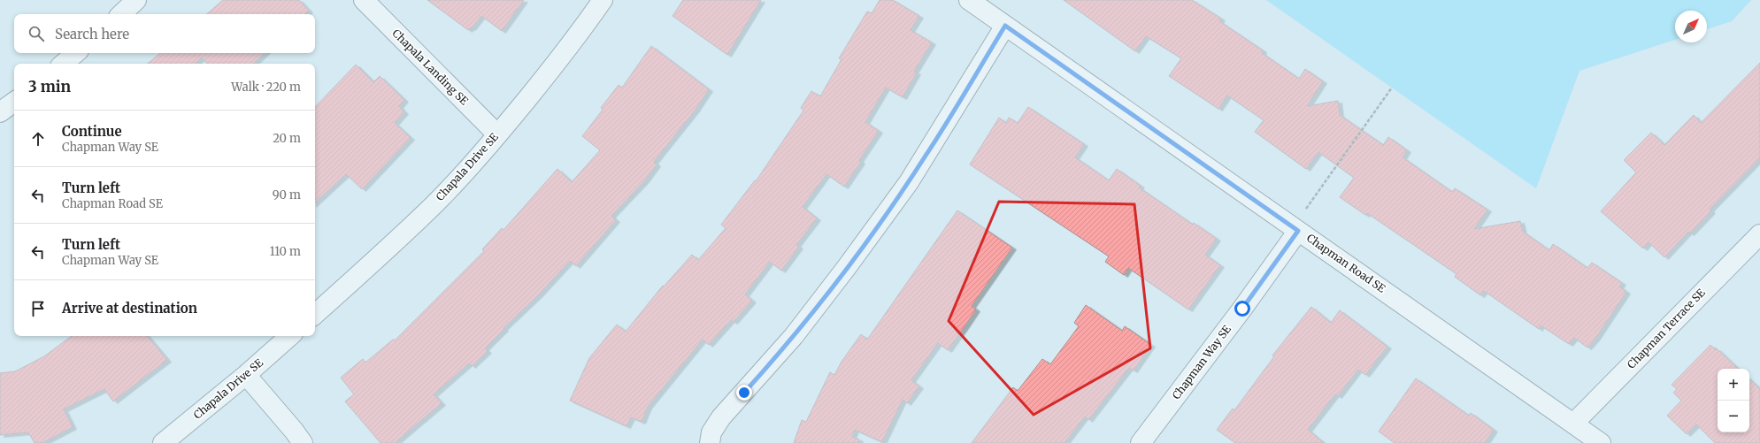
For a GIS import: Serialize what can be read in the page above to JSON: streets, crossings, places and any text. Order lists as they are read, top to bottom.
{
  "streets": {
    "street": [
      "Chapala Landing SE",
      "Chapala Drive SE",
      "Chapman Road SE",
      "Chapman Terrace SE",
      "Chapman Way SE"
    ]
  },
  "crossings": [
    ["Chapala Landing SE", "Chapala Drive SE"],
    ["Chapman Road SE", "Chapman Terrace SE"],
    ["Chapman Road SE", "Chapman Way SE"]
  ],
  "north": "top right",
  "page": {
    "search": "Search here",
    "heading": ["3 min", "Walk · 220 m"],
    "list": [
      ["Continue", "Chapman Way SE", "20 m"],
      ["Turn left", "Chapman Road SE", "90 m"],
      ["Turn left", "Chapman Way SE", "110 m"],
      "Arrive at destination"
    ],
    "map_buttons": ["+", "−"]
  }
}
